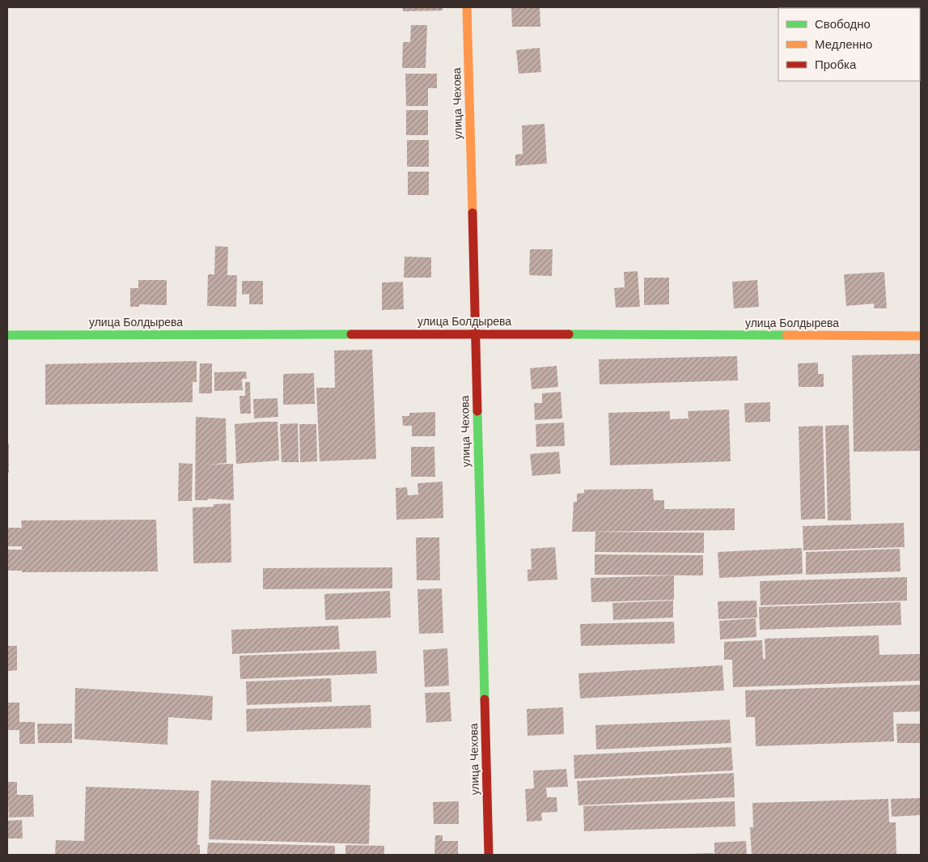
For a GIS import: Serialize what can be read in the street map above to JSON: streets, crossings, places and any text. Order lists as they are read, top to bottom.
{
  "streets": {
    "street": ["улица Чехова", "улица Болдырева"]
  },
  "crossings": [
    ["улица Чехова", "улица Болдырева"]
  ],
  "legend": ["Свободно", "Медленно", "Пробка"]
}
